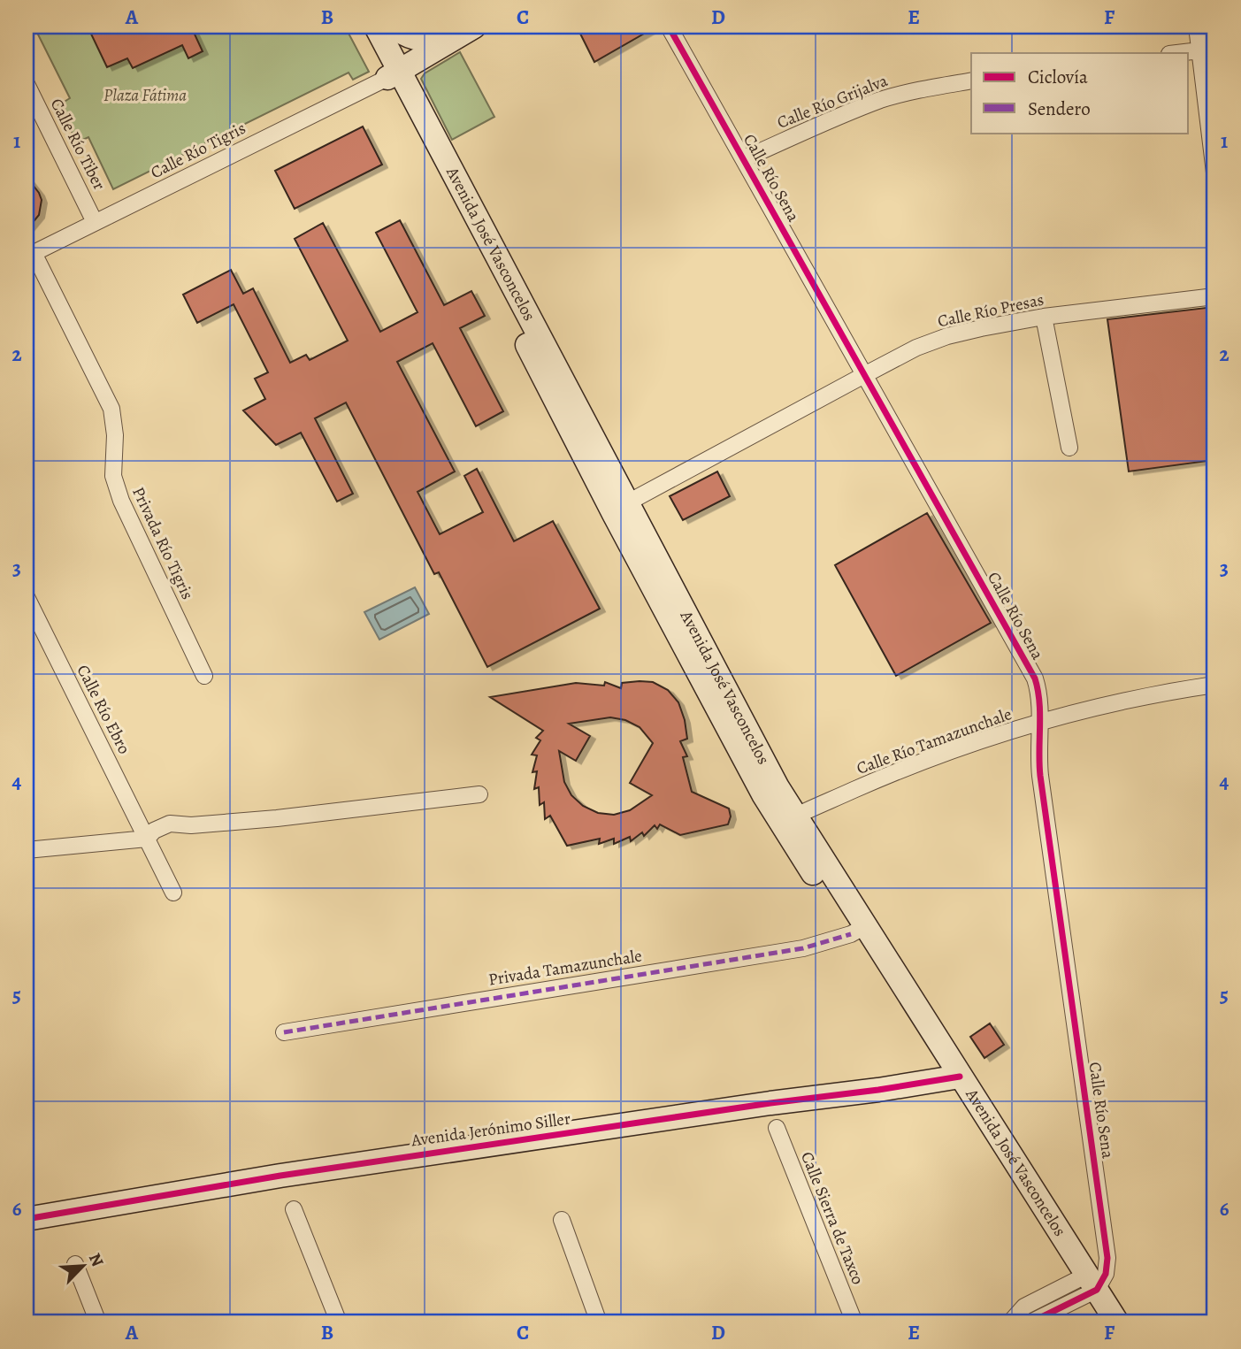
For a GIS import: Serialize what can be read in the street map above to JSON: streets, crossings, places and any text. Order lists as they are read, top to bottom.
{
  "streets": {
    "main road": ["Avenida José Vasconcelos", "Avenida Jerónimo Siller"],
    "street": [
      "Calle Río Grijalva",
      "Calle Río Tiber",
      "Calle Río Tigris",
      "Calle Río Sena",
      "Calle Río Presas",
      "Privada Río Tigris",
      "Calle Río Ebro",
      "Calle Río Tamazunchale",
      "Privada Tamazunchale",
      "Calle Sierra de Taxco"
    ]
  },
  "crossings": [
    ["Calle Río Grijalva", "Calle Río Sena"],
    ["Calle Río Tiber", "Calle Río Tigris"],
    ["Calle Río Tigris", "Avenida José Vasconcelos"],
    ["Calle Río Tigris", "Privada Río Tigris"],
    ["Calle Río Sena", "Avenida José Vasconcelos"],
    ["Calle Río Sena", "Calle Río Presas"],
    ["Calle Río Sena", "Calle Río Tamazunchale"],
    ["Avenida José Vasconcelos", "Calle Río Presas"],
    ["Avenida José Vasconcelos", "Calle Río Tamazunchale"],
    ["Avenida José Vasconcelos", "Privada Tamazunchale"],
    ["Avenida José Vasconcelos", "Avenida Jerónimo Siller"]
  ],
  "parks": ["Plaza Fátima"],
  "legend": ["Ciclovía", "Sendero"],
  "north": "top right",
  "grid": {
    "columns": [
      "A",
      "B",
      "C",
      "D",
      "E",
      "F"
    ],
    "rows": [
      "1",
      "2",
      "3",
      "4",
      "5",
      "6"
    ]
  }
}
